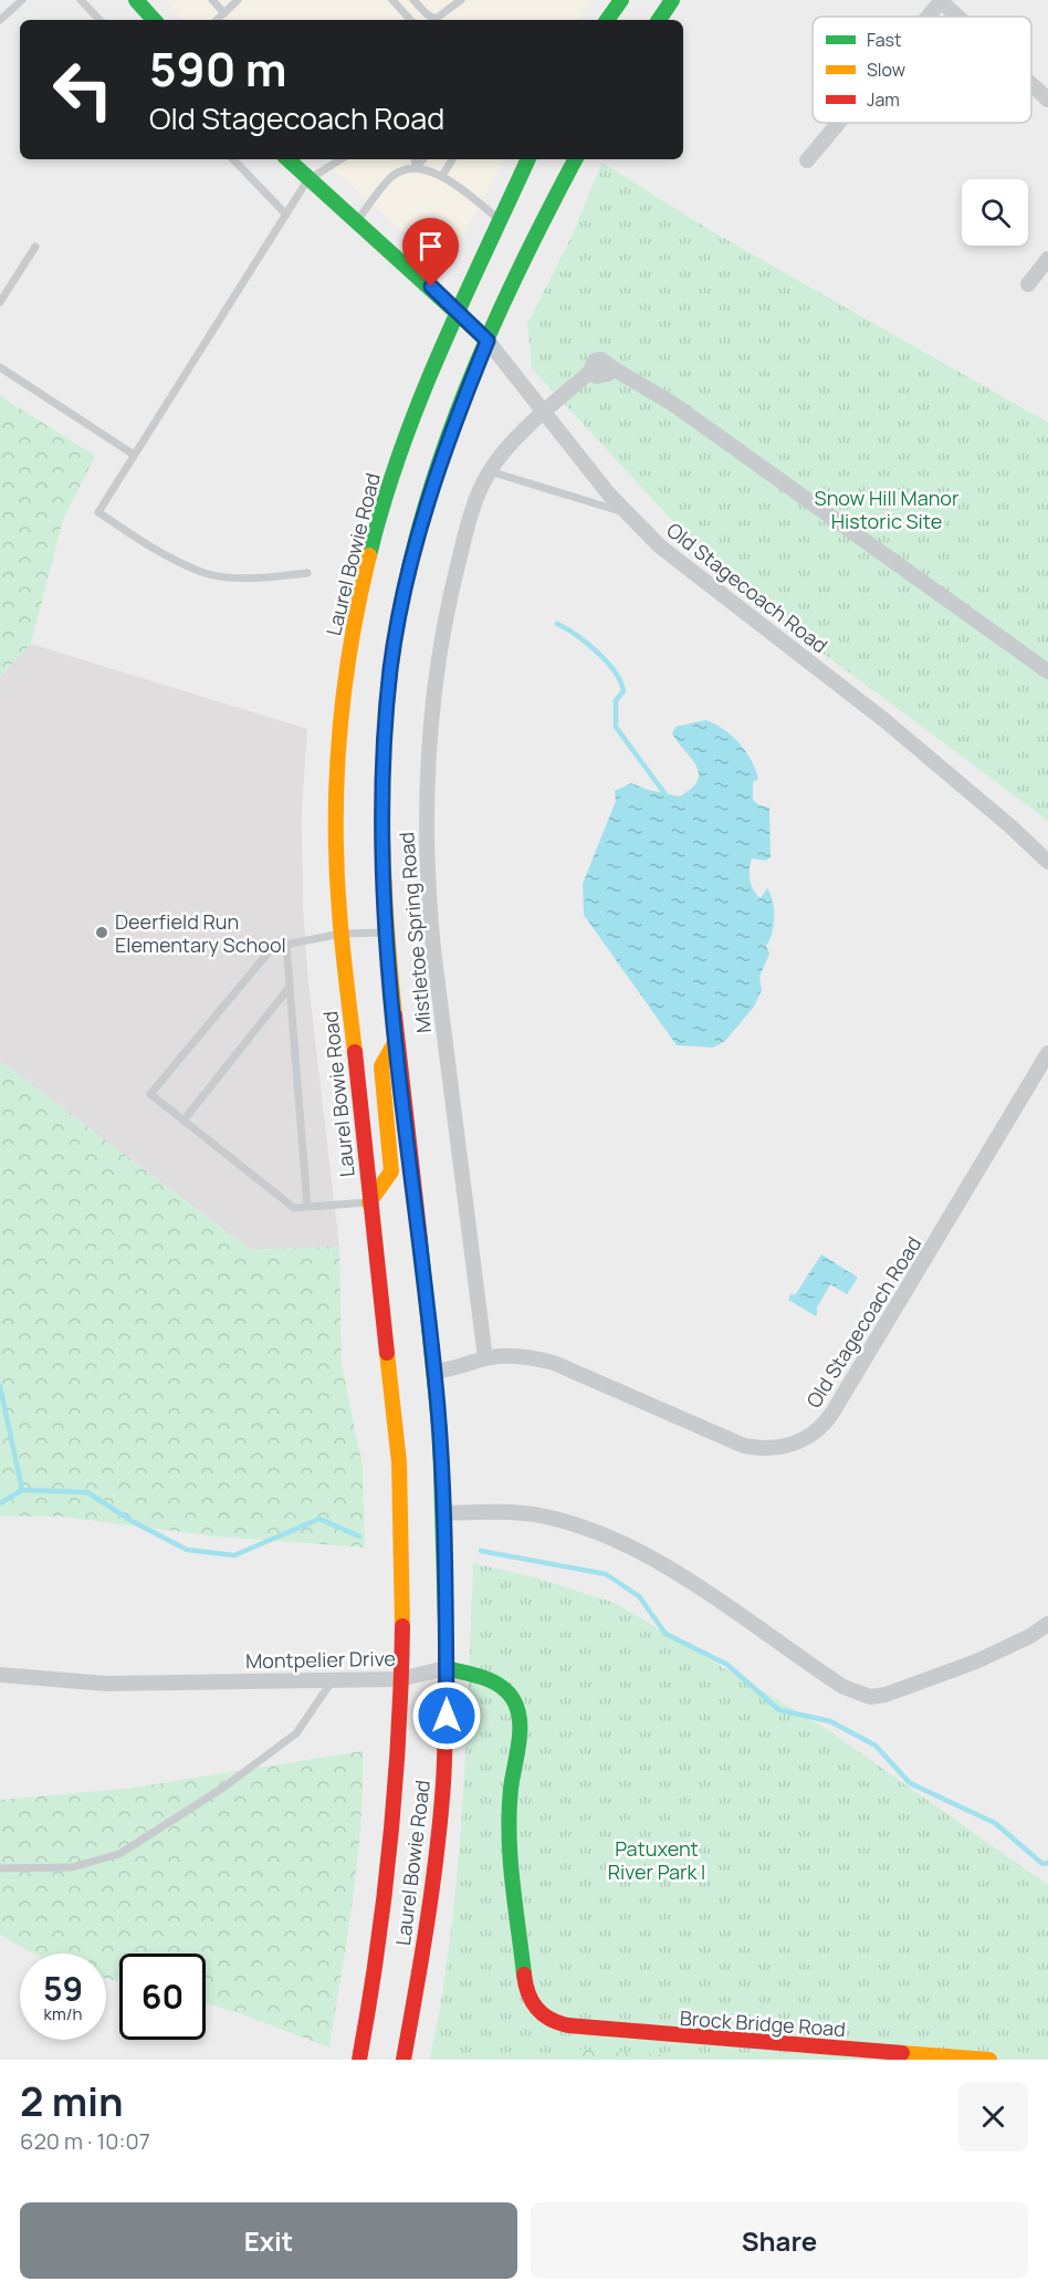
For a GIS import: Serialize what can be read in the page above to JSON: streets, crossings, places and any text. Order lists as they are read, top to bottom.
{
  "streets": {
    "main road": [
      "Laurel Bowie Road",
      "Old Stagecoach Road",
      "Montpelier Drive",
      "Brock Bridge Road"
    ],
    "street": ["Mistletoe Spring Road"]
  },
  "crossings": [
    ["Laurel Bowie Road", "Old Stagecoach Road"],
    ["Laurel Bowie Road", "Montpelier Drive"],
    ["Old Stagecoach Road", "Mistletoe Spring Road"],
    ["Montpelier Drive", "Brock Bridge Road"]
  ],
  "parks": ["Snow Hill Manor Historic Site", "Patuxent River Park I"],
  "places": ["Deerfield Run Elementary School"],
  "legend": ["Fast", "Slow", "Jam"],
  "page": {
    "turn": ["590 m", "Old Stagecoach Road"],
    "speed": "59 km/h",
    "limit": "60",
    "heading": ["2 min", "620 m · 10:07"],
    "buttons": ["Exit", "Share"]
  }
}
